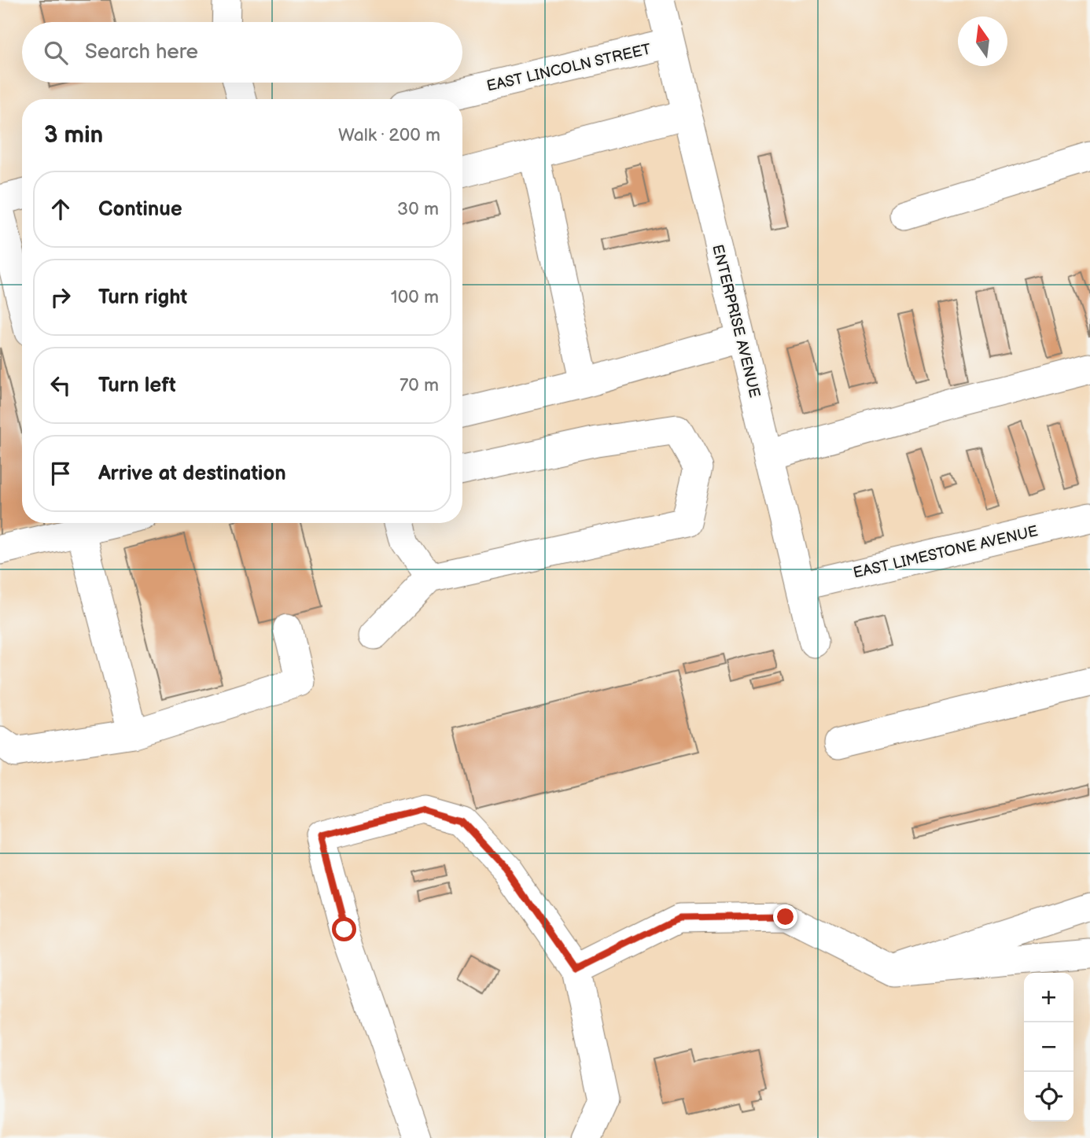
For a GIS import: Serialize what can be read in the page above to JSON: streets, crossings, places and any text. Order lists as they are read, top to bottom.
{
  "streets": {
    "street": ["EAST LINCOLN STREET", "ENTERPRISE AVENUE", "EAST LIMESTONE AVENUE"]
  },
  "crossings": [
    ["EAST LINCOLN STREET", "ENTERPRISE AVENUE"],
    ["ENTERPRISE AVENUE", "EAST LIMESTONE AVENUE"]
  ],
  "north": "top",
  "page": {
    "search": "Search here",
    "heading": ["3 min", "Walk · 200 m"],
    "list": [
      ["Continue", "30 m"],
      ["Turn right", "100 m"],
      ["Turn left", "70 m"],
      "Arrive at destination"
    ],
    "map_buttons": ["+", "−"]
  }
}
